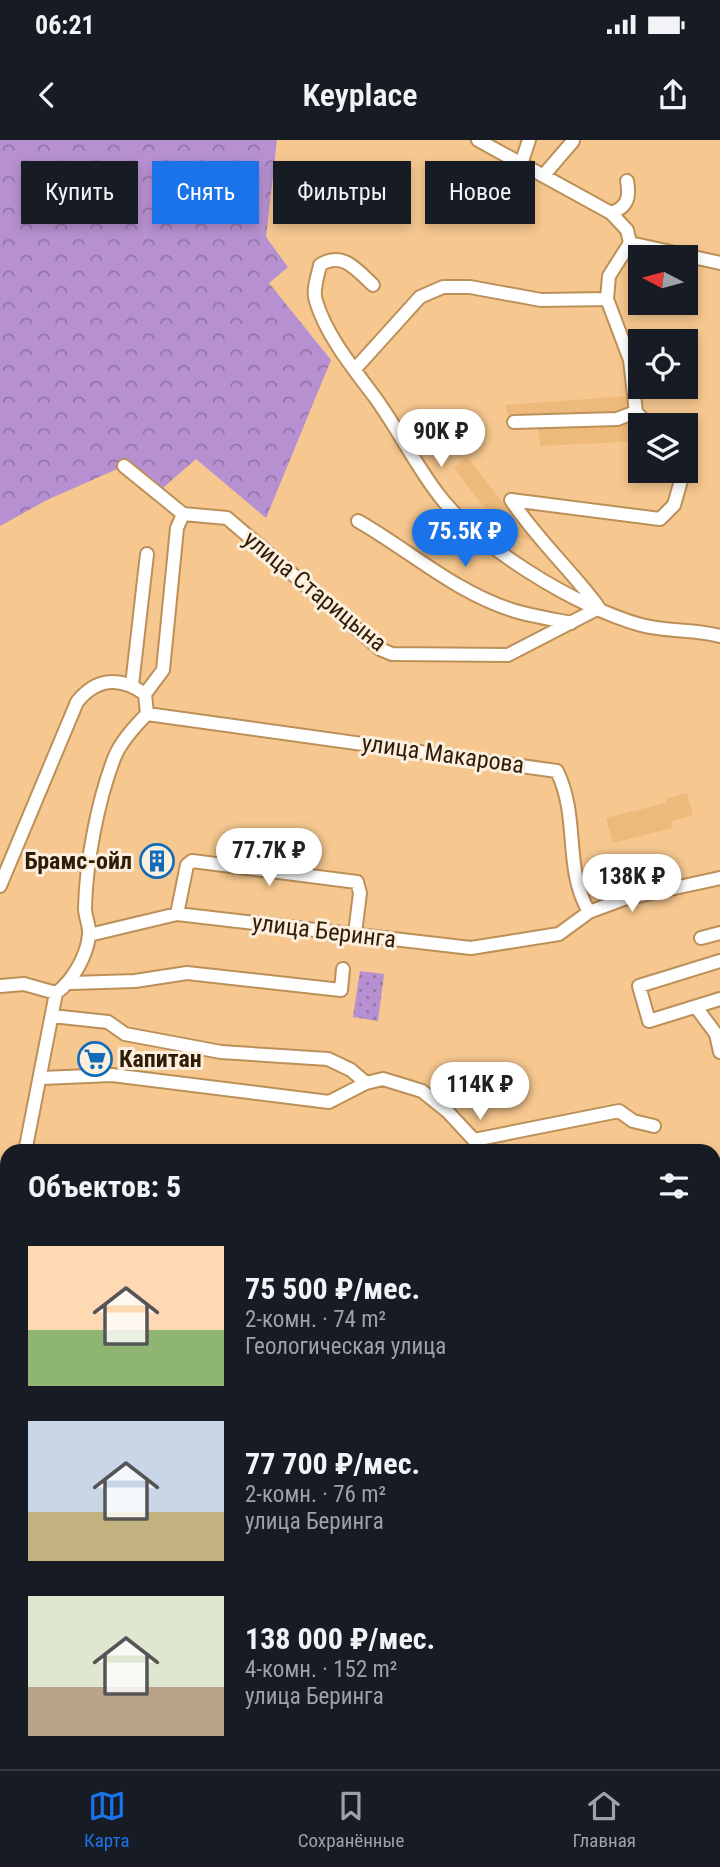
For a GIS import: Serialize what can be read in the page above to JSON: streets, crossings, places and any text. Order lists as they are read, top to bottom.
{
  "streets": {
    "street": ["улица Старицына", "улица Макарова", "улица Беринга"]
  },
  "crossings": [
    ["улица Макарова", "улица Беринга"]
  ],
  "places": {
    "building": ["Брамс-ойл"],
    "supermarket": ["Капитан"]
  },
  "north": "left",
  "page": {
    "status": "06:21",
    "header": "Keyplace",
    "chip": [
      "Купить",
      "Снять",
      "Фильтры",
      "Новое"
    ],
    "price": [
      "90K ₽",
      "75.5K ₽",
      "77.7K ₽",
      "138K ₽",
      "114K ₽"
    ],
    "heading": "Объектов: 5",
    "list": [
      {
        "name": "75 500 ₽/мес.",
        "note": "2-комн. · 74 m² · Геологическая улица"
      },
      {
        "name": "77 700 ₽/мес.",
        "note": "2-комн. · 76 m² · улица Беринга"
      },
      {
        "name": "138 000 ₽/мес.",
        "note": "4-комн. · 152 m² · улица Беринга"
      }
    ],
    "tabs": ["Карта", "Сохранённые", "Главная"]
  }
}
